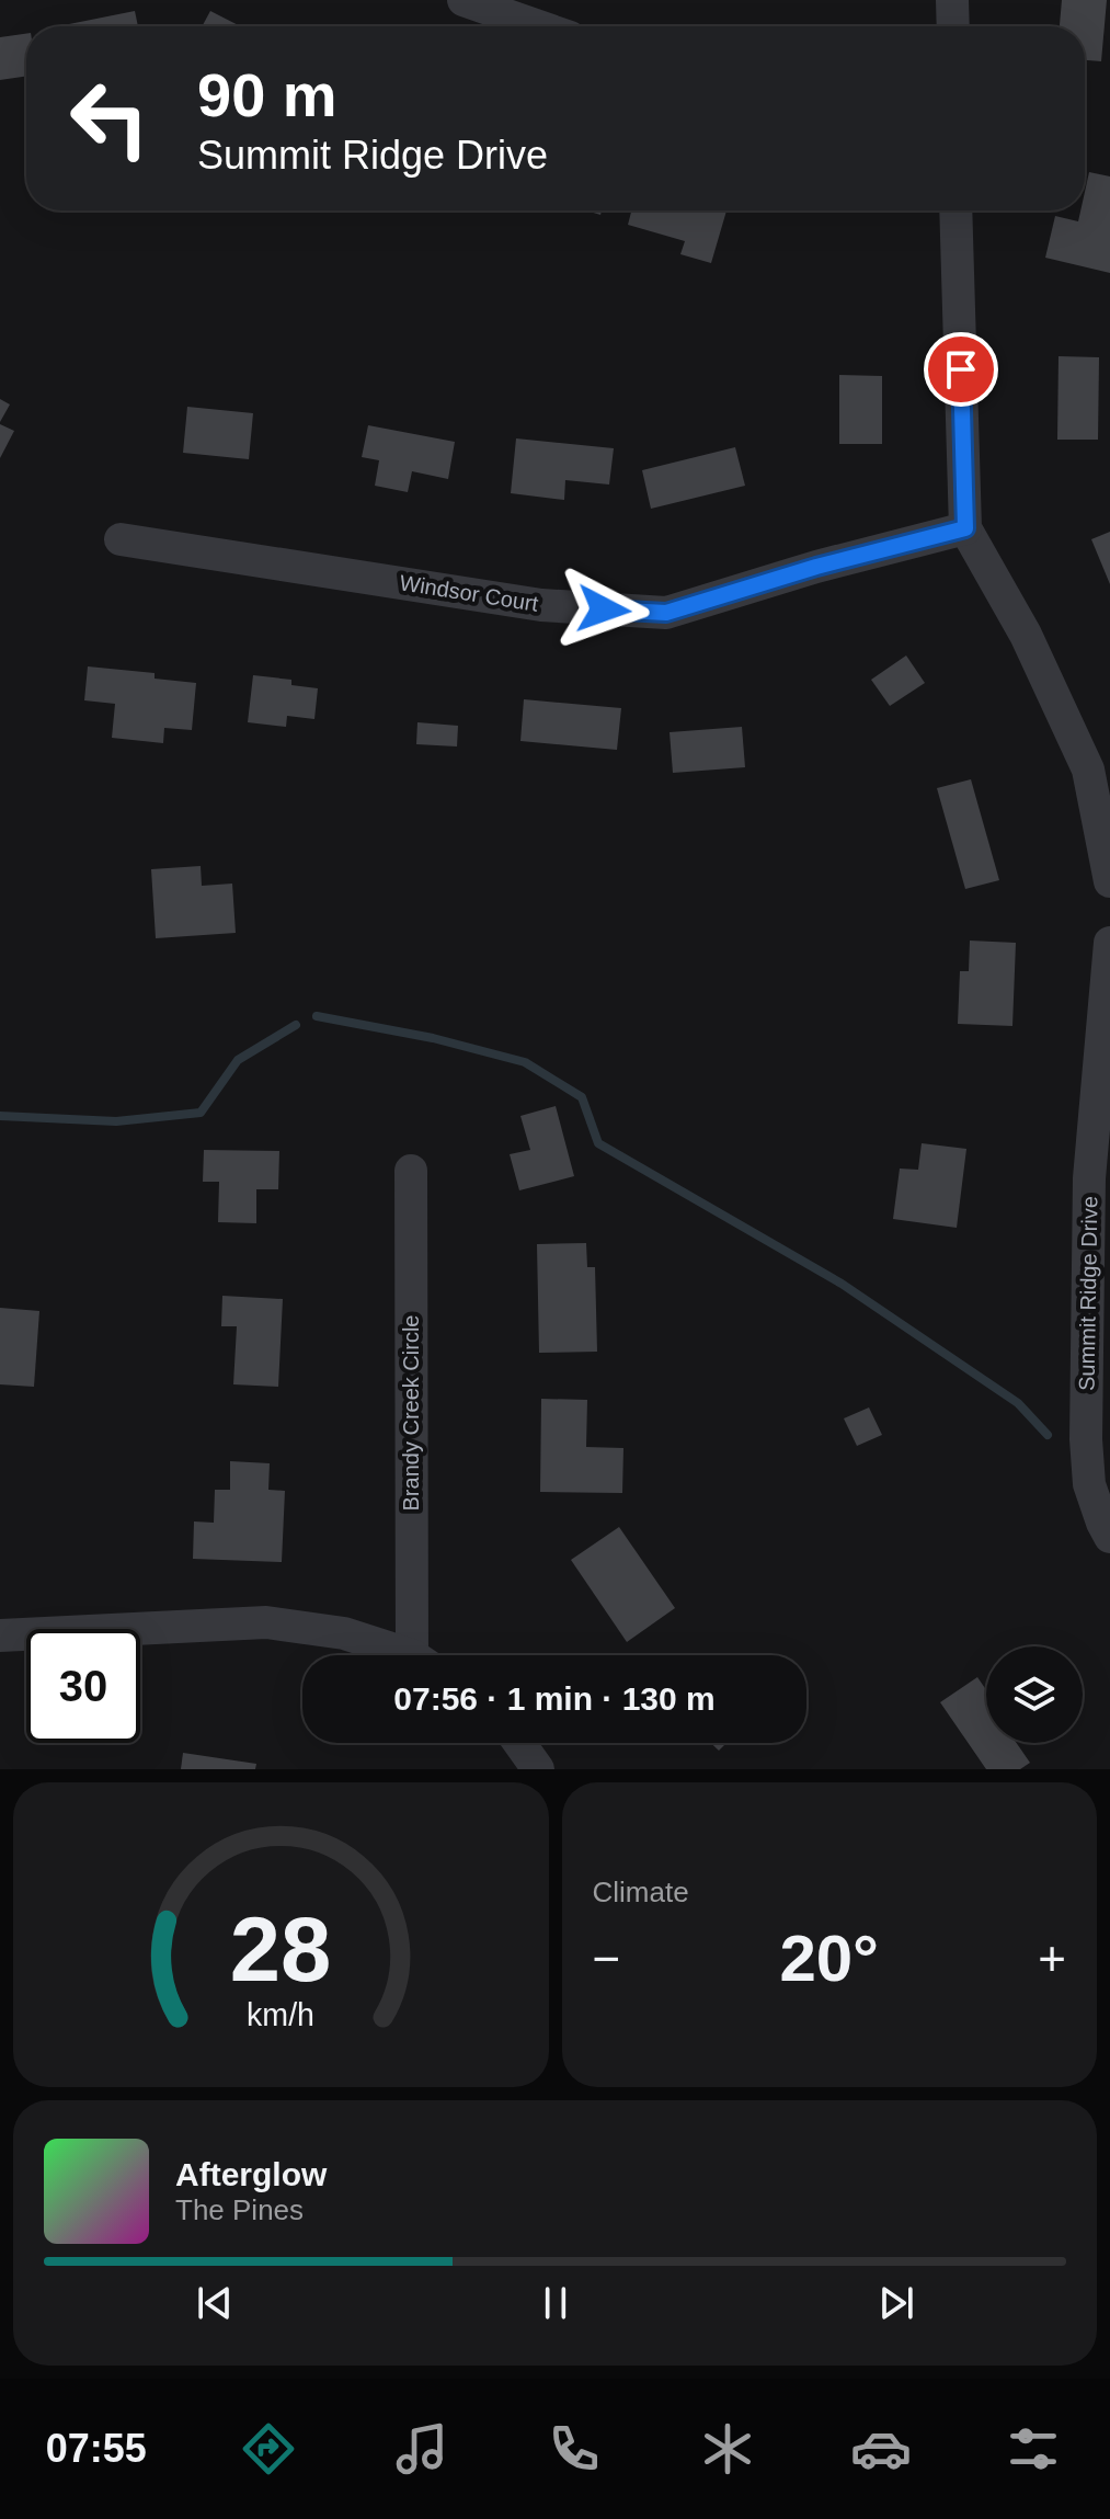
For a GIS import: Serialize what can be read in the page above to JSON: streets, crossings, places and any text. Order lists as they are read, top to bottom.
{
  "streets": {
    "street": ["Windsor Court", "Summit Ridge Drive", "Brandy Creek Circle"]
  },
  "page": {
    "turn": ["90 m", "Summit Ridge Drive"],
    "limit": "30",
    "trip": "07:56 · 1 min · 130 m",
    "tile": "Climate",
    "heat": ["−", "20°", "+"],
    "song": ["Afterglow", "The Pines"],
    "tabs": "07:55",
    "gauge": ["28", "km/h"]
  }
}
